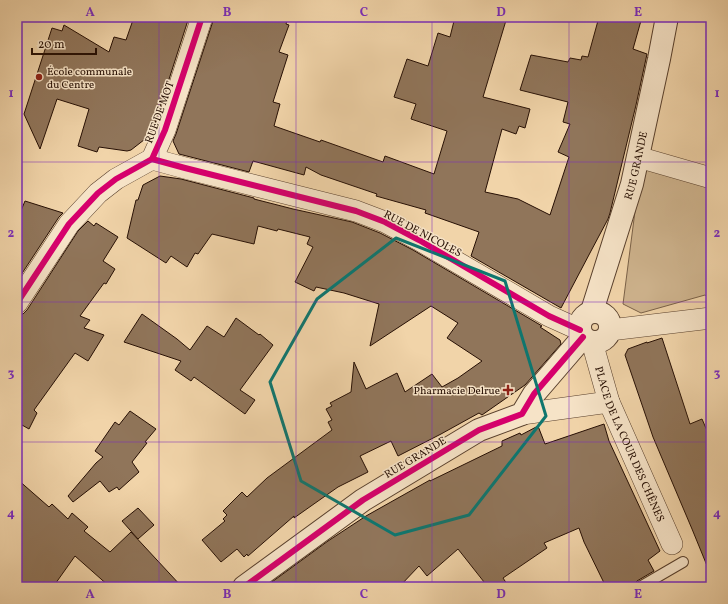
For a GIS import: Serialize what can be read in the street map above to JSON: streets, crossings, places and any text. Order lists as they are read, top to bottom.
{
  "streets": {
    "street": [
      "RUE DE MOT",
      "RUE GRANDE",
      "RUE DE NICOLES",
      "PLACE DE LA COUR DES CHÊNES"
    ]
  },
  "crossings": [
    ["RUE DE MOT", "RUE DE NICOLES"],
    ["RUE GRANDE", "RUE DE NICOLES"],
    ["RUE GRANDE", "PLACE DE LA COUR DES CHÊNES"],
    ["RUE DE NICOLES", "PLACE DE LA COUR DES CHÊNES"]
  ],
  "places": {
    "other": ["École communale du Centre"],
    "health": ["Pharmacie Delrue"]
  },
  "scale_bar": "20 m",
  "grid": {
    "columns": [
      "A",
      "B",
      "C",
      "D",
      "E"
    ],
    "rows": [
      "1",
      "2",
      "3",
      "4"
    ]
  }
}
